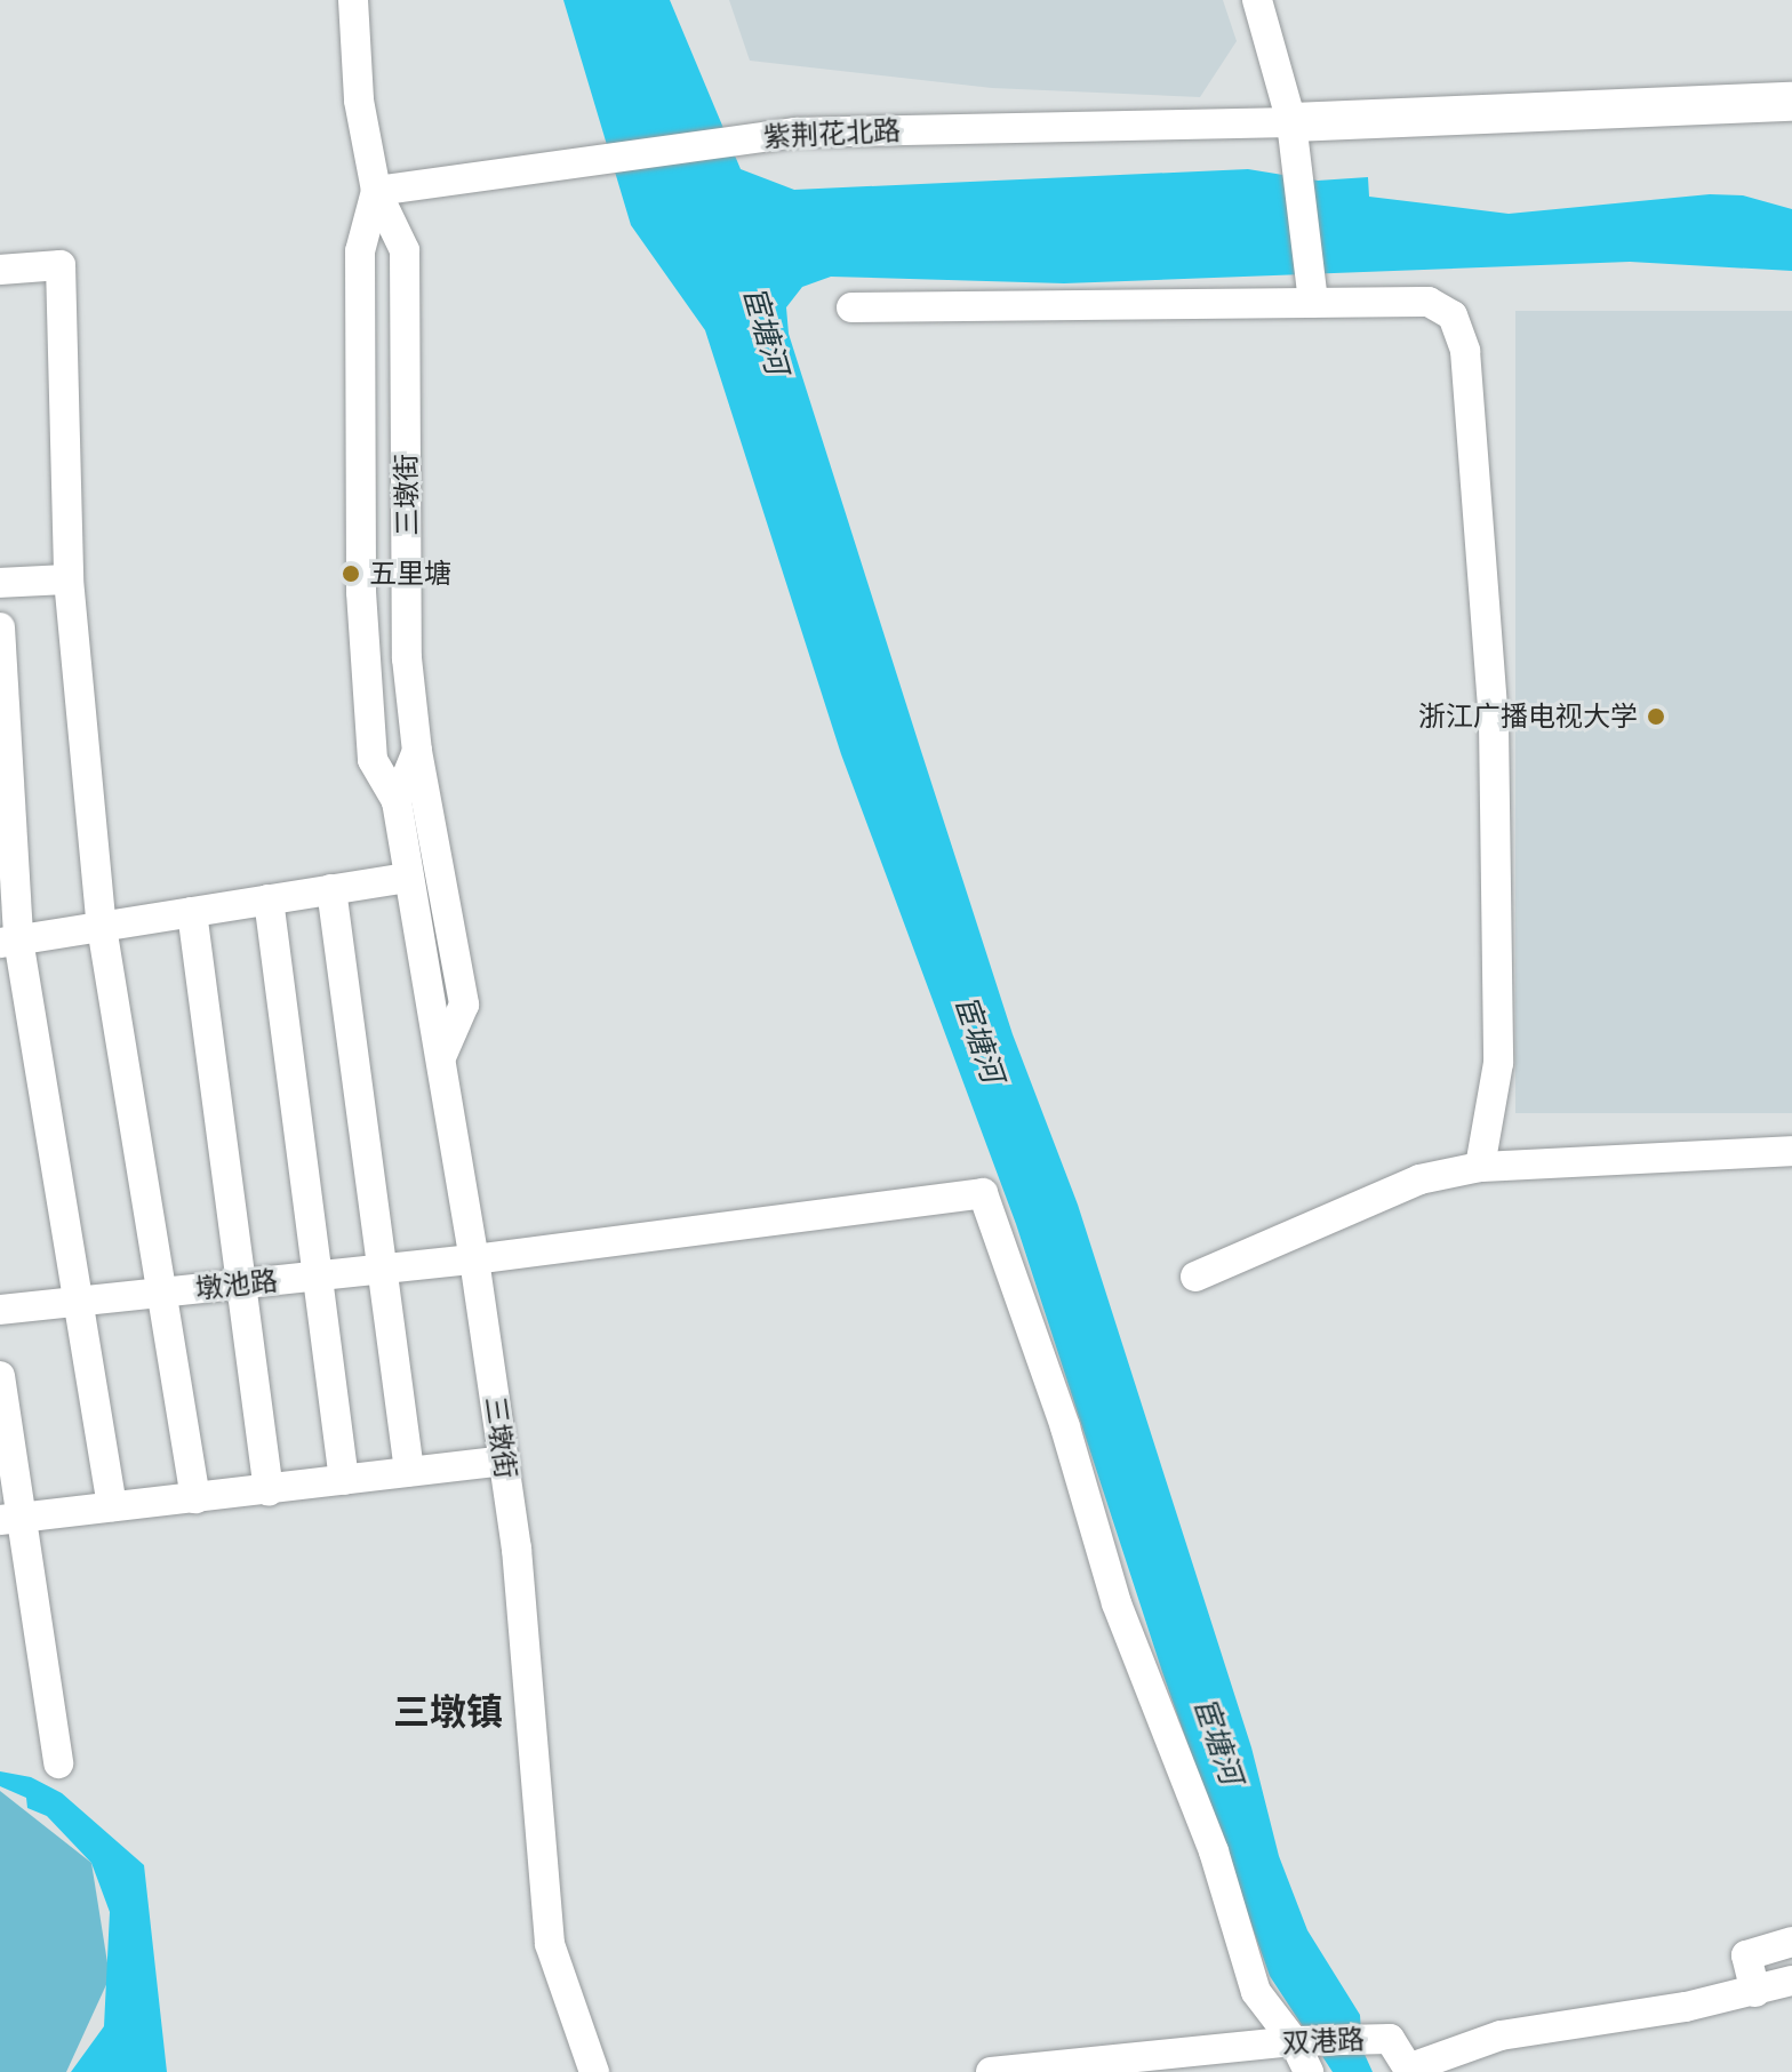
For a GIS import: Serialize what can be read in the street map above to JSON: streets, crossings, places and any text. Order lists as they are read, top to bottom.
{
  "streets": {
    "street": [
      "紫荆花北路",
      "三墩街",
      "墩池路",
      "双港路"
    ]
  },
  "crossings": [
    ["紫荆花北路", "三墩街"],
    ["三墩街", "墩池路"],
    ["墩池路", "双港路"]
  ],
  "districts": ["三墩镇"],
  "water": ["宦塘河"],
  "places": ["五里塘", "浙江广播电视大学"]
}
